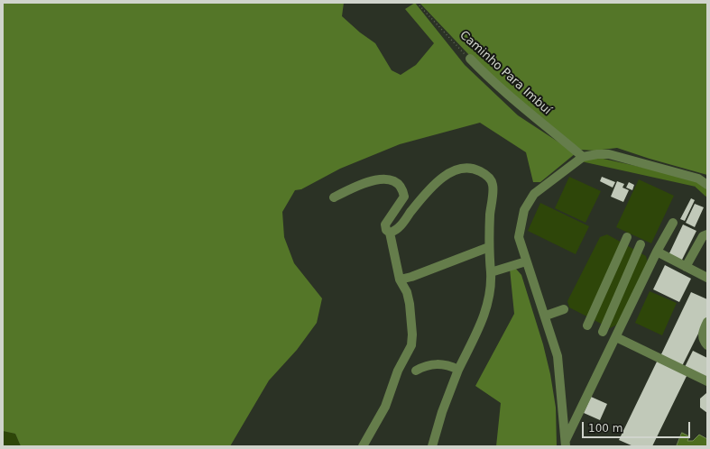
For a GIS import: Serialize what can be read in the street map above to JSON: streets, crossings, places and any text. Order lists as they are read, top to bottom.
{
  "streets": {
    "street": ["Caminho Para Imbuí"]
  },
  "scale_bar": "100 m"
}
